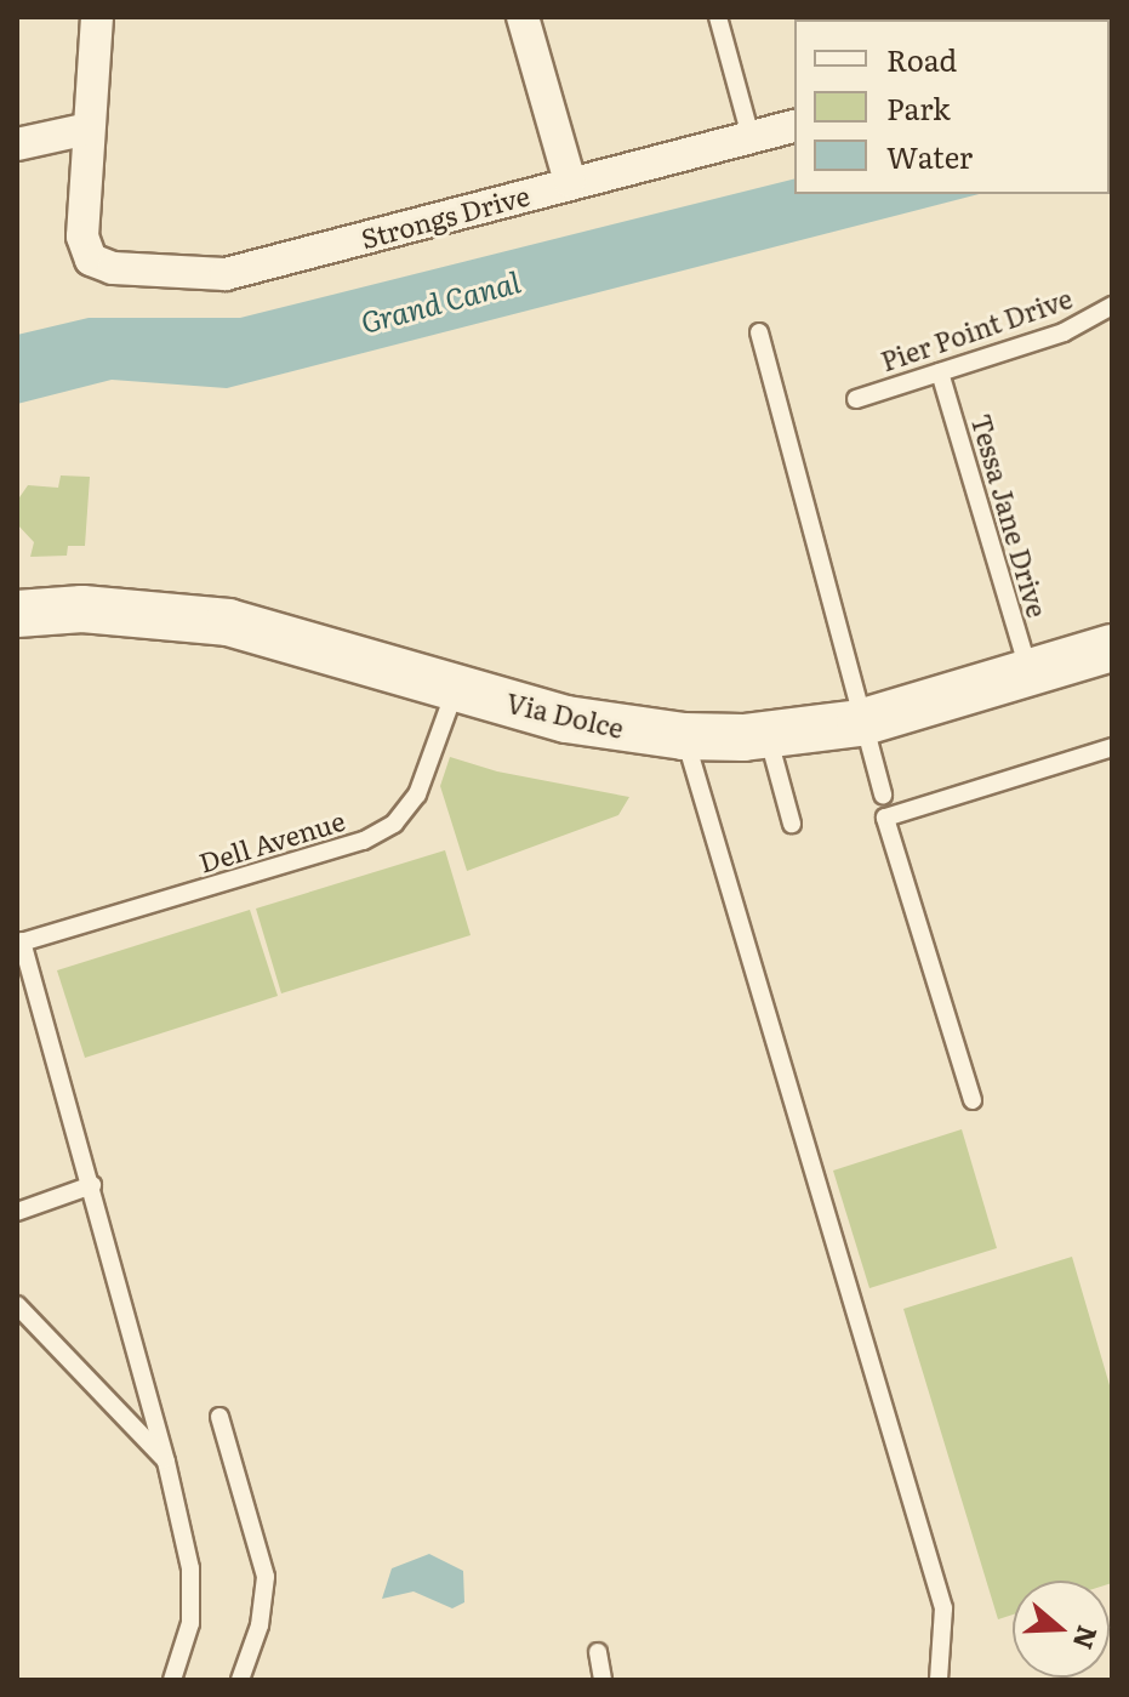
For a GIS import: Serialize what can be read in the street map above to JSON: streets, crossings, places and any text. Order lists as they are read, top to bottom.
{
  "streets": {
    "street": ["Strongs Drive", "Via Dolce"],
    "lane": ["Pier Point Drive", "Tessa Jane Drive", "Dell Avenue"]
  },
  "crossings": [
    ["Pier Point Drive", "Tessa Jane Drive"],
    ["Tessa Jane Drive", "Via Dolce"],
    ["Via Dolce", "Dell Avenue"]
  ],
  "water": ["Grand Canal"],
  "legend": ["Road", "Park", "Water"],
  "north": "right"
}
